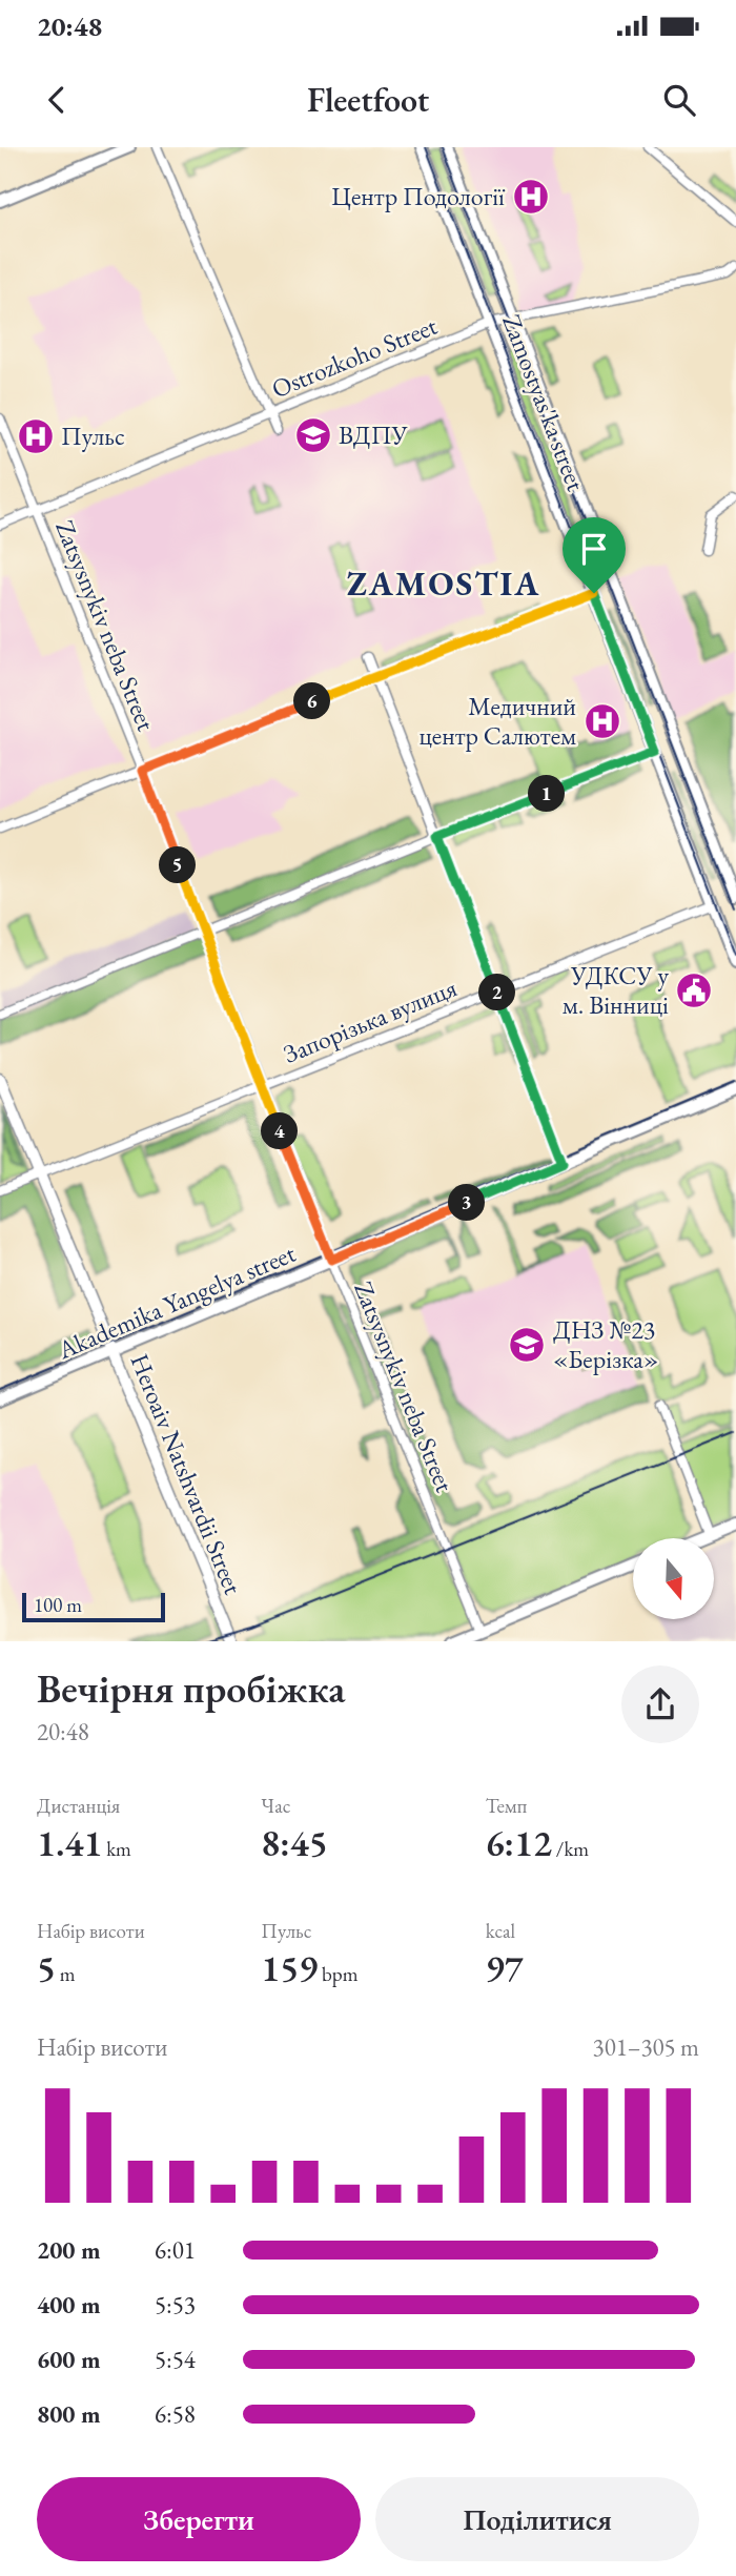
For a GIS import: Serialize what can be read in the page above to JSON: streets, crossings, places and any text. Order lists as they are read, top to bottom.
{
  "streets": {
    "main road": ["Zamostyas'ka street", "Akademika Yangelya street"],
    "street": [
      "Ostrozkoho Street",
      "Zatsysnykiv neba Street",
      "Запорізька вулиця",
      "Heroaiv Natshvardii Street"
    ]
  },
  "crossings": [
    ["Ostrozkoho Street", "Zamostyas'ka street"],
    ["Ostrozkoho Street", "Zatsysnykiv neba Street"],
    ["Zamostyas'ka street", "Запорізька вулиця"],
    ["Zatsysnykiv neba Street", "Запорізька вулиця"],
    ["Zatsysnykiv neba Street", "Akademika Yangelya street"],
    ["Запорізька вулиця", "Heroaiv Natshvardii Street"],
    ["Akademika Yangelya street", "Heroaiv Natshvardii Street"]
  ],
  "districts": ["ZAMOSTIA"],
  "places": {
    "hospital": ["Центр Подології", "Пульс", "Медичний центр Салютем"],
    "school or university": ["ВДПУ", "ДНЗ №23 «Берізка»"],
    "public building": ["УДКСУ у м. Вінниці"]
  },
  "scale_bar": "100 m",
  "north": "bottom",
  "page": {
    "status": "20:48",
    "header": "Fleetfoot",
    "pins": [
      "6",
      "1",
      "5",
      "2",
      "4",
      "3"
    ],
    "scale": "100 m",
    "heading": ["Вечірня пробіжка", "20:48"],
    "stats": [
      ["Дистанція", "1.41 km"],
      ["Час", "8:45"],
      ["Темп", "6:12 /km"],
      ["Набір висоти", "5 m"],
      ["Пульс", "159 bpm"],
      ["kcal", "97"]
    ],
    "chart": ["Набір висоти", "301–305 m"],
    "list": [
      {
        "name": "200 m",
        "note": "6:01"
      },
      {
        "name": "400 m",
        "note": "5:53"
      },
      {
        "name": "600 m",
        "note": "5:54"
      },
      {
        "name": "800 m",
        "note": "6:58"
      }
    ],
    "buttons": ["Зберегти", "Поділитися"]
  }
}
